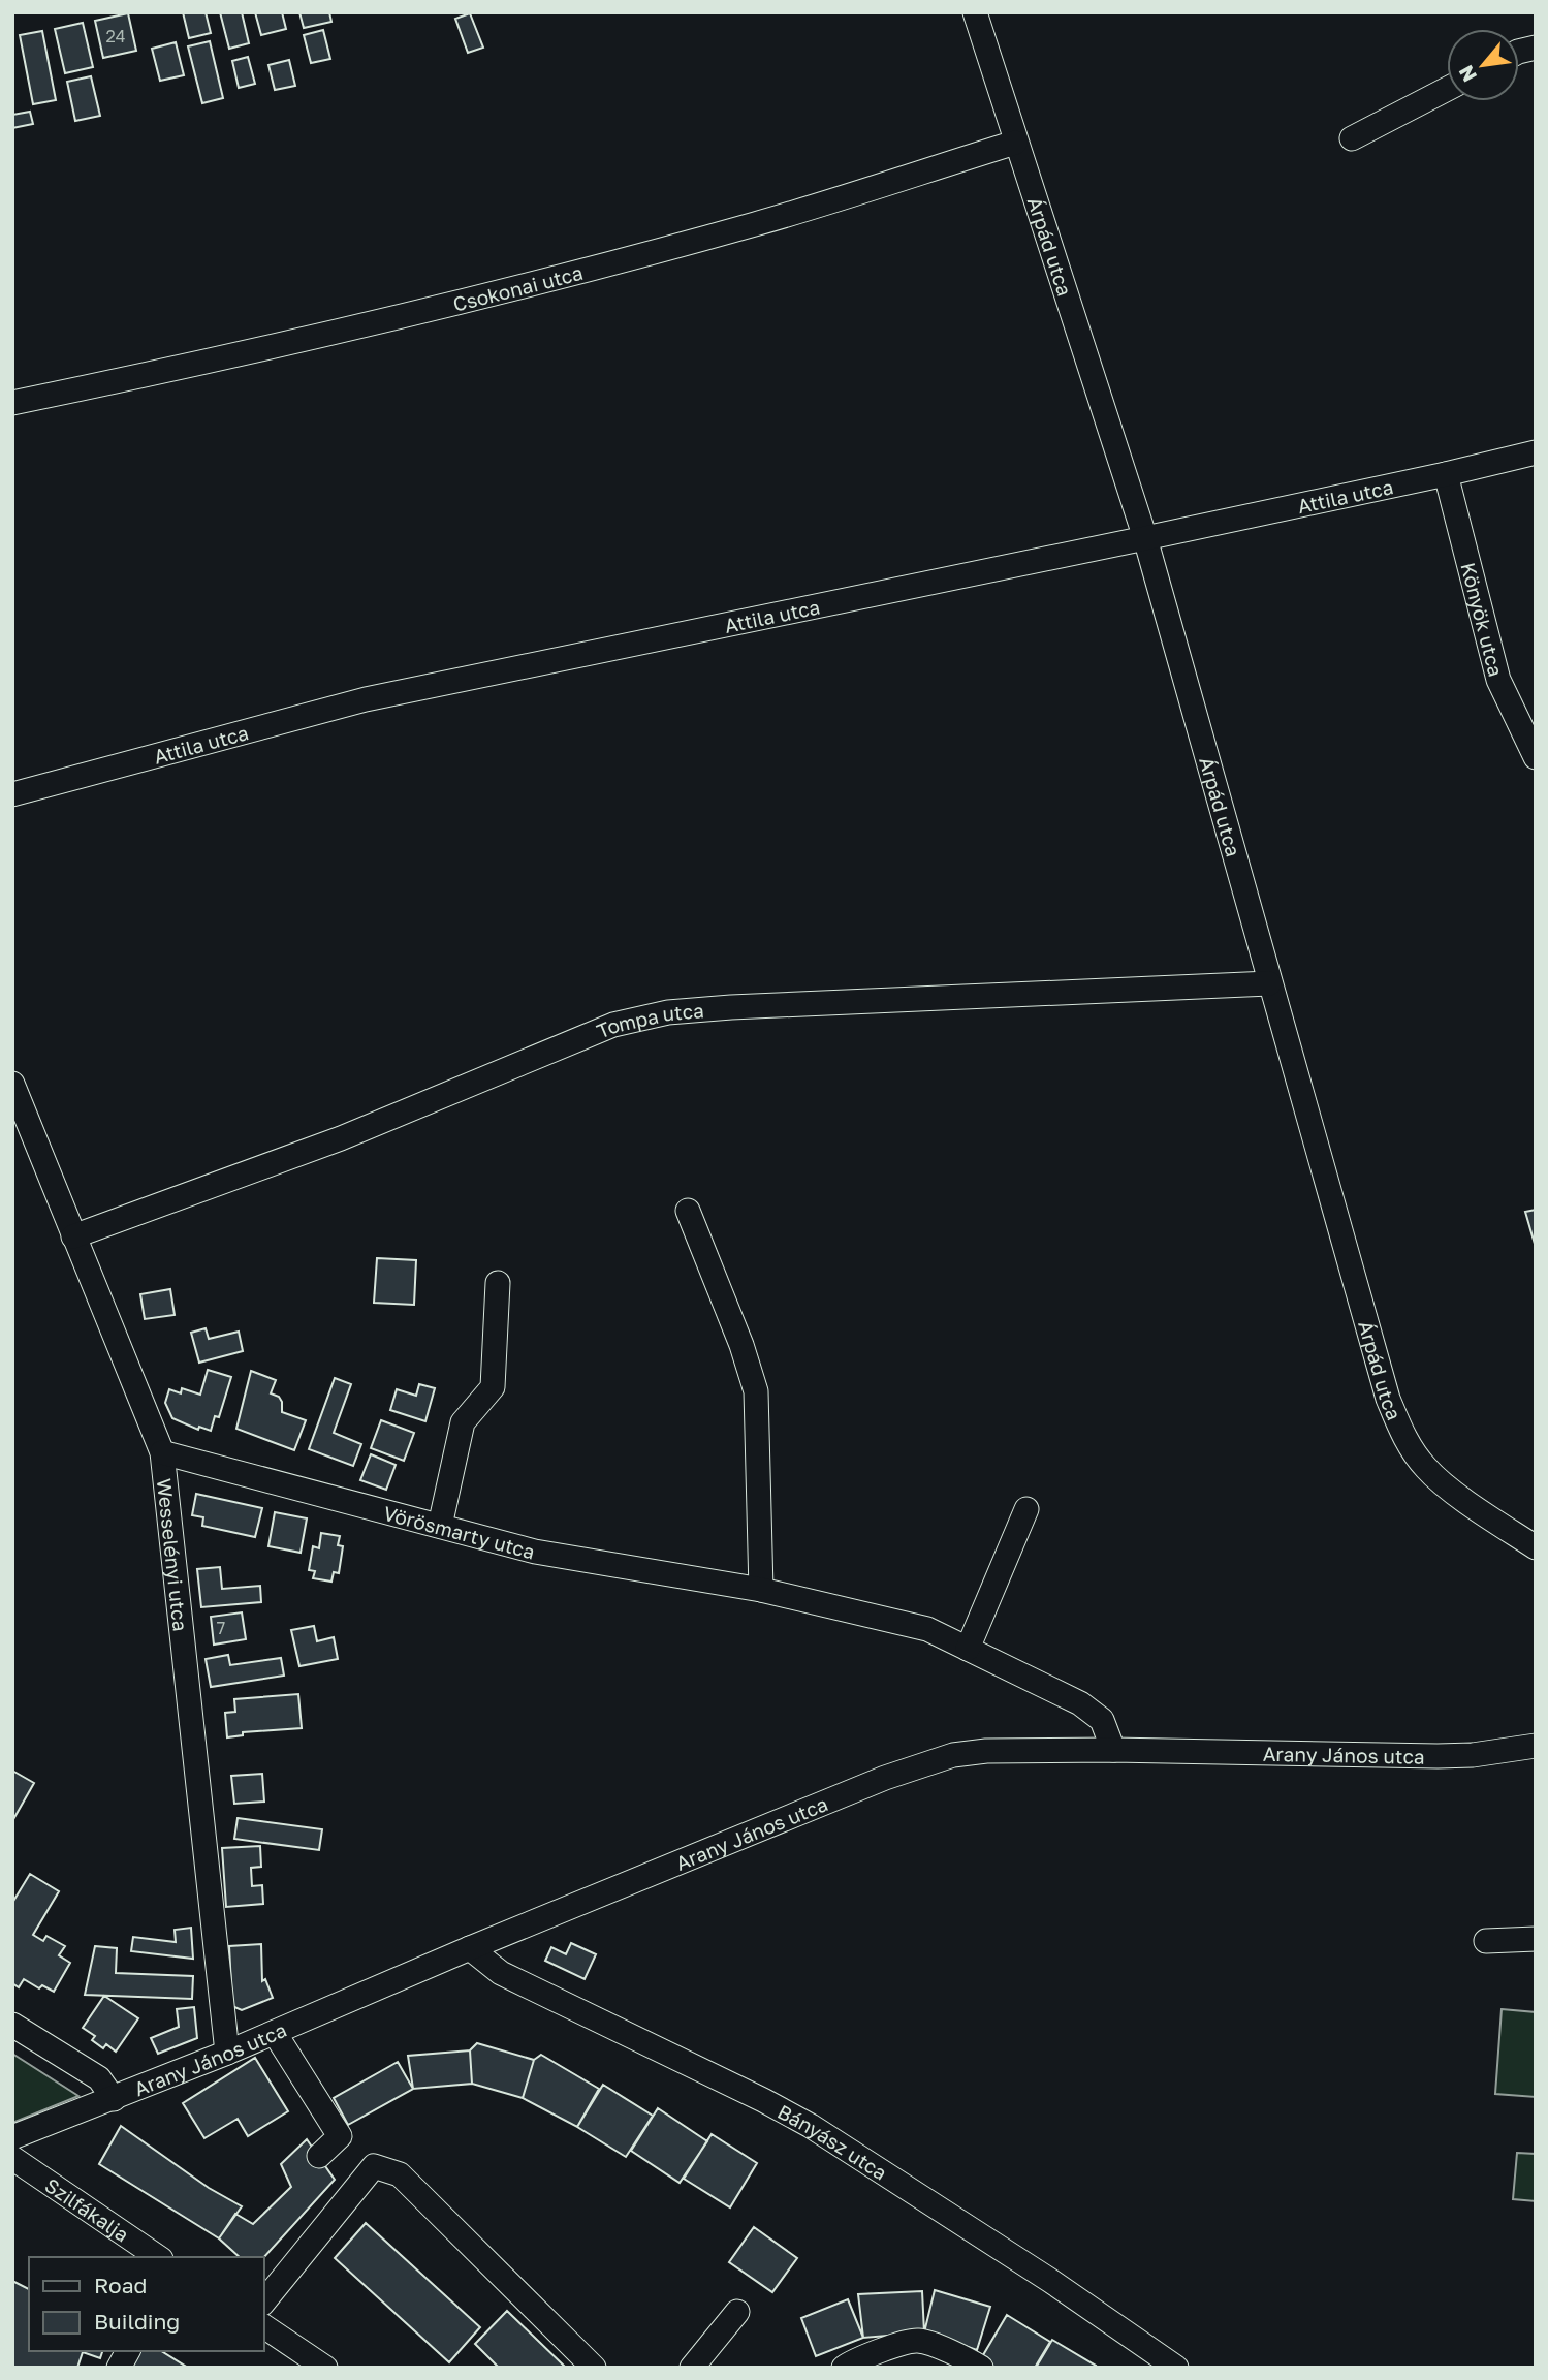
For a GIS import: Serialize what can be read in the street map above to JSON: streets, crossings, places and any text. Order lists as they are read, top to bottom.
{
  "streets": {
    "street": [
      "Árpád utca",
      "Csokonai utca",
      "Attila utca",
      "Könyök utca",
      "Tompa utca",
      "Vörösmarty utca",
      "Wesselényi utca",
      "Arany János utca",
      "Bányász utca",
      "Szilfákalja"
    ]
  },
  "crossings": [
    ["Árpád utca", "Csokonai utca"],
    ["Árpád utca", "Attila utca"],
    ["Árpád utca", "Tompa utca"],
    ["Attila utca", "Könyök utca"],
    ["Tompa utca", "Wesselényi utca"],
    ["Vörösmarty utca", "Wesselényi utca"],
    ["Vörösmarty utca", "Arany János utca"],
    ["Wesselényi utca", "Arany János utca"],
    ["Arany János utca", "Bányász utca"]
  ],
  "house_numbers": ["24", "7"],
  "legend": ["Road", "Building"],
  "north": "bottom left"
}
